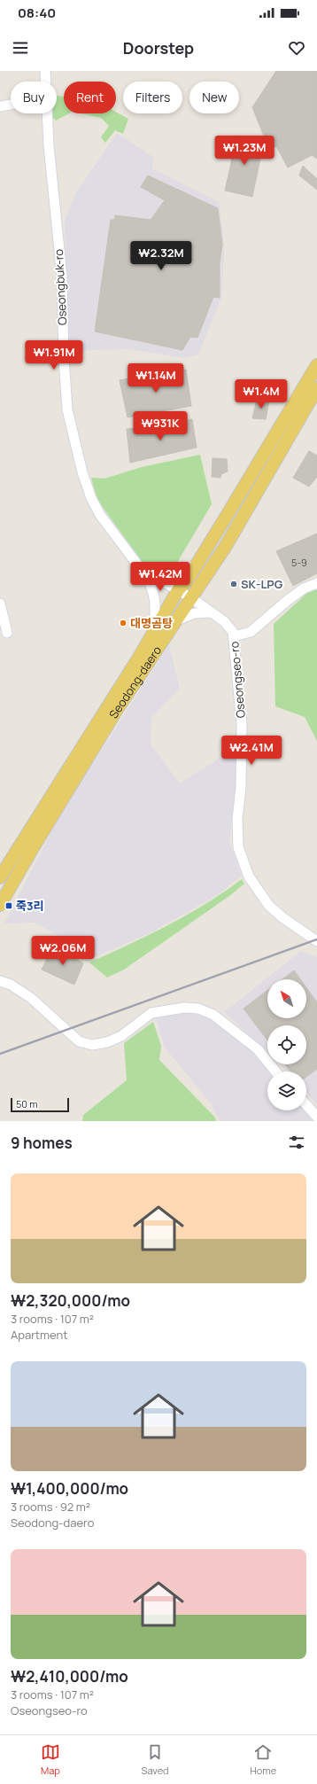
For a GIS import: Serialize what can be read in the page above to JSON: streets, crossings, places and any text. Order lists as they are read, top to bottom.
{
  "streets": {
    "main road": ["Seodong-daero"],
    "street": ["Oseongbuk-ro", "Oseongseo-ro"]
  },
  "crossings": [
    ["Oseongbuk-ro", "Oseongseo-ro"],
    ["Oseongseo-ro", "Seodong-daero"]
  ],
  "places": {
    "other": ["SK-LPG", "대명곰탕"],
    "transit": ["죽3리"]
  },
  "house_numbers": ["5-9"],
  "scale_bar": "50 m",
  "north": "top left",
  "page": {
    "status": "08:40",
    "header": "Doorstep",
    "chip": [
      "Buy",
      "Rent",
      "Filters",
      "New"
    ],
    "price": [
      "₩1.23M",
      "₩2.32M",
      "₩1.91M",
      "₩1.14M",
      "₩1.4M",
      "₩931K",
      "₩1.42M",
      "₩2.41M",
      "₩2.06M"
    ],
    "scale": "50 m",
    "heading": "9 homes",
    "list": [
      {
        "name": "₩2,320,000/mo",
        "note": "3 rooms · 107 m² · Apartment"
      },
      {
        "name": "₩1,400,000/mo",
        "note": "3 rooms · 92 m² · Seodong-daero"
      },
      {
        "name": "₩2,410,000/mo",
        "note": "3 rooms · 107 m² · Oseongseo-ro"
      }
    ],
    "tabs": ["Map", "Saved", "Home"]
  }
}
